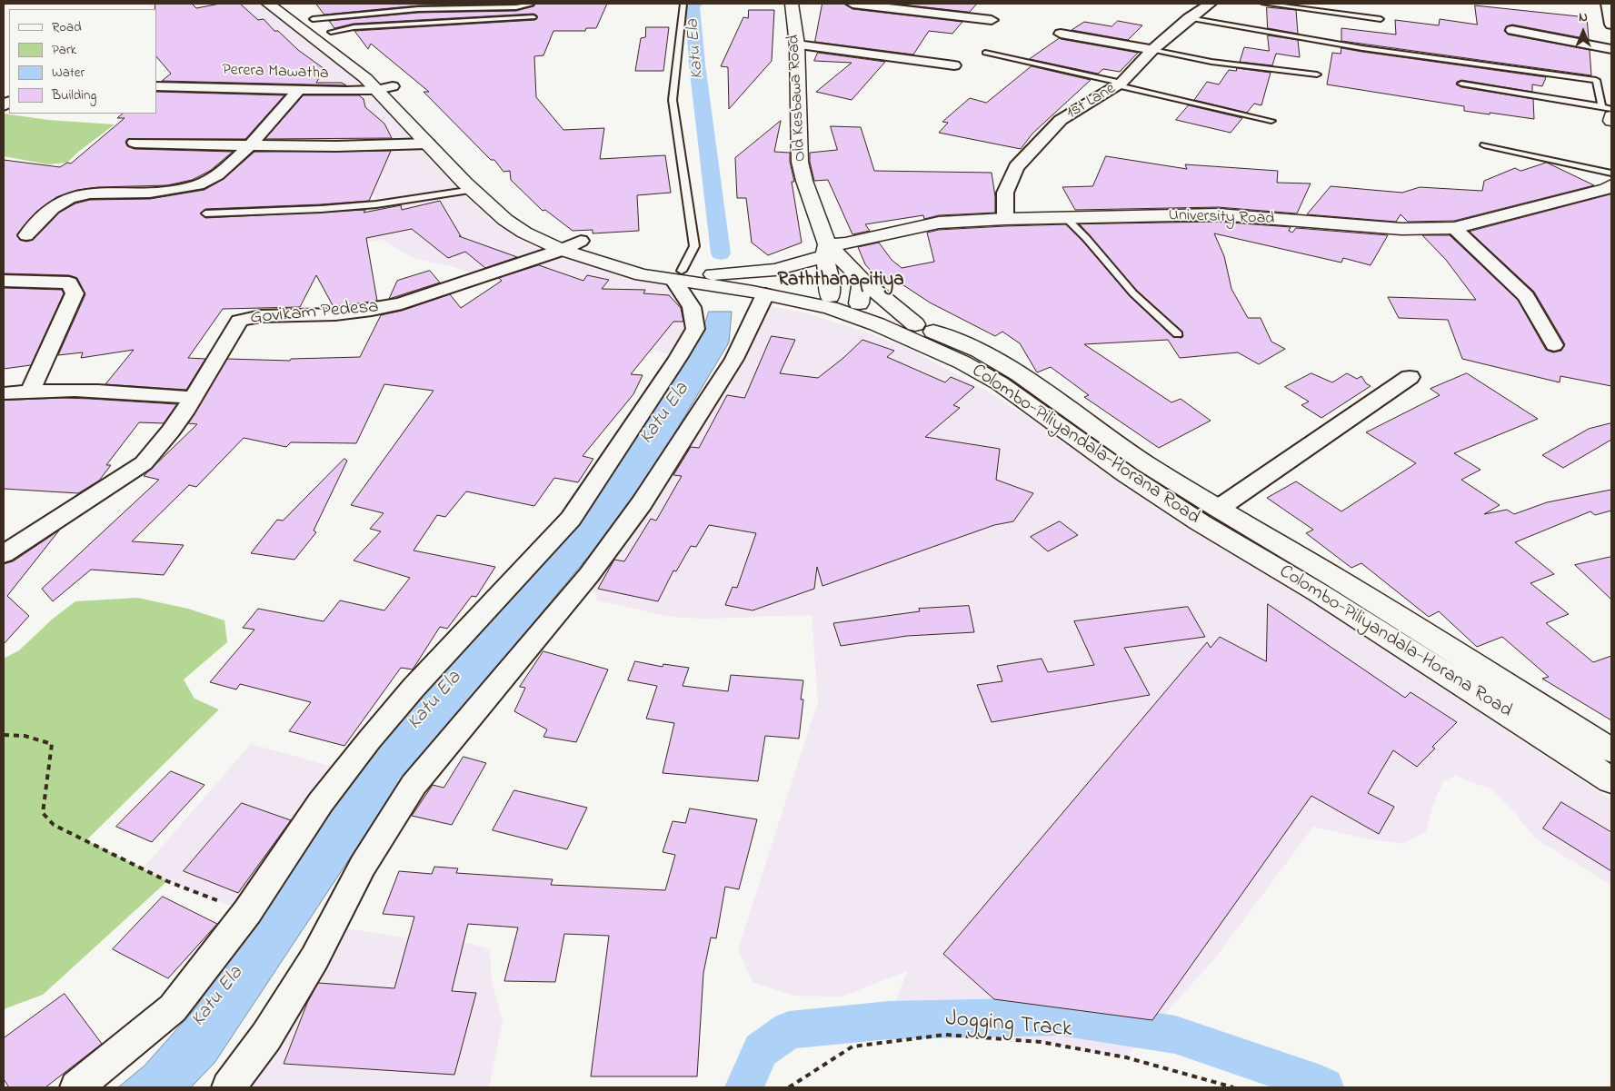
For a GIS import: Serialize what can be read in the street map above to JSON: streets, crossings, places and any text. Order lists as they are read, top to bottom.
{
  "streets": {
    "main road": ["Old Kesbawa Road", "University Road", "Colombo-Piliyandala-Horana Road"],
    "street": ["Perera Mawatha", "1st Lane", "Govikam Pedesa"],
    "path": ["Jogging Track"]
  },
  "crossings": [
    ["Perera Mawatha", "Colombo-Piliyandala-Horana Road"],
    ["Old Kesbawa Road", "University Road"],
    ["Old Kesbawa Road", "Colombo-Piliyandala-Horana Road"],
    ["1st Lane", "University Road"],
    ["University Road", "Colombo-Piliyandala-Horana Road"],
    ["Govikam Pedesa", "Colombo-Piliyandala-Horana Road"]
  ],
  "districts": ["Raththanapitiya"],
  "water": ["Katu Ela"],
  "legend": [
    "Road",
    "Park",
    "Water",
    "Building"
  ],
  "north": "top"
}
